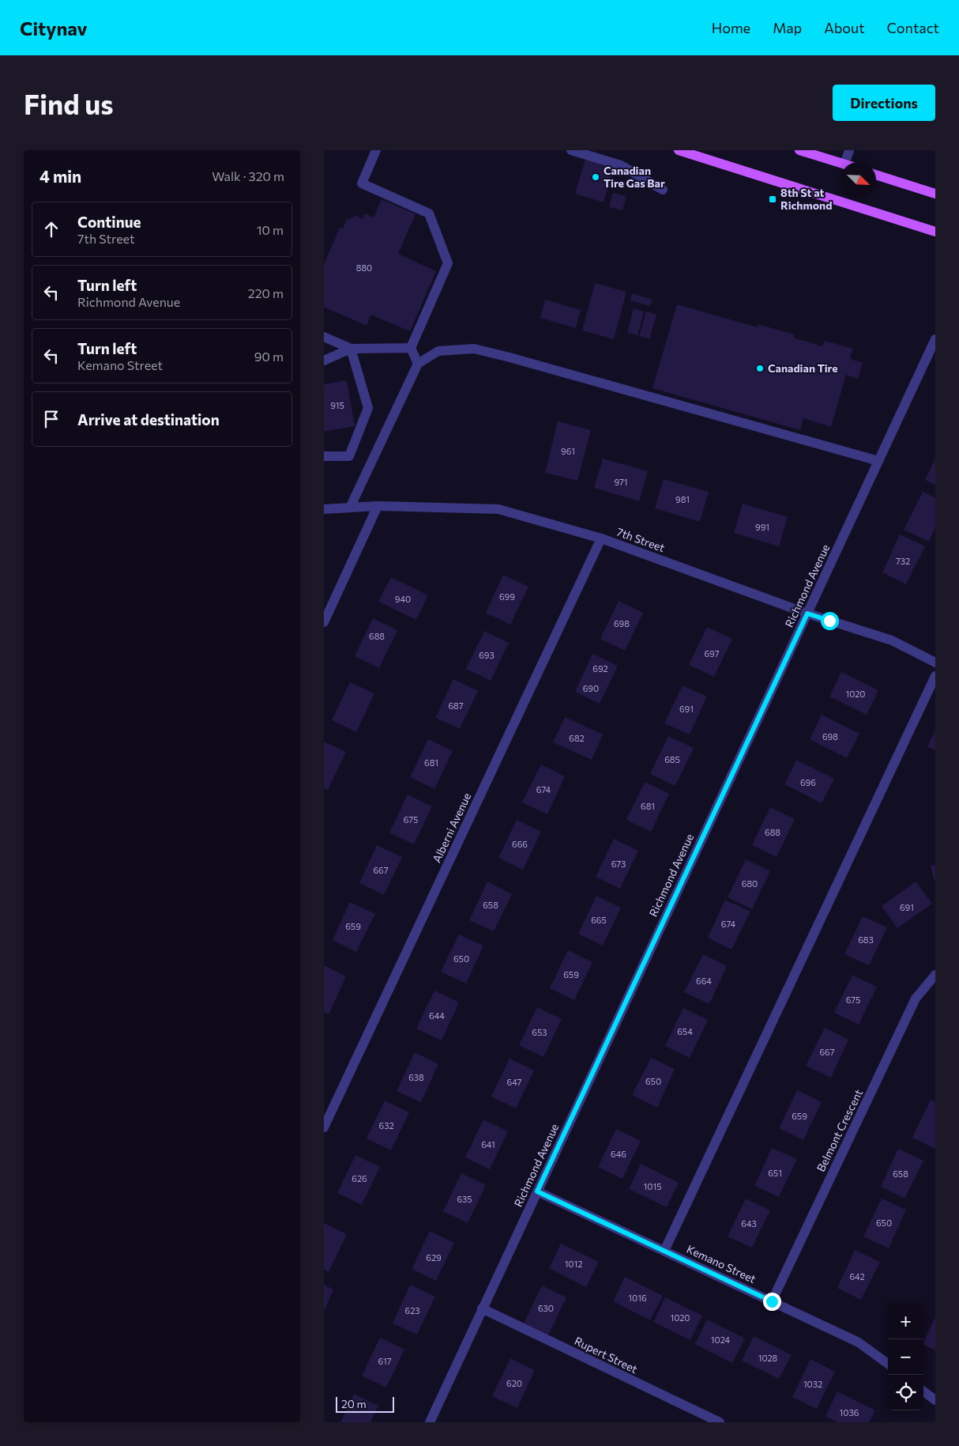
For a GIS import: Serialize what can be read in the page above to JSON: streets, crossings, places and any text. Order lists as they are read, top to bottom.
{
  "streets": {
    "street": [
      "7th Street",
      "Richmond Avenue",
      "Alberni Avenue",
      "Belmont Crescent",
      "Kemano Street",
      "Rupert Street"
    ]
  },
  "crossings": [
    ["7th Street", "Richmond Avenue"],
    ["7th Street", "Alberni Avenue"],
    ["Richmond Avenue", "Kemano Street"],
    ["Richmond Avenue", "Rupert Street"],
    ["Belmont Crescent", "Kemano Street"]
  ],
  "places": {
    "other": ["Canadian Tire Gas Bar", "Canadian Tire"],
    "transit": ["8th St at Richmond"]
  },
  "house_numbers": [
    "880",
    "915",
    "961",
    "971",
    "981",
    "991",
    "732",
    "699",
    "940",
    "698",
    "688",
    "697",
    "693",
    "692",
    "690",
    "1020",
    "687",
    "691",
    "698",
    "682",
    "685",
    "681",
    "696",
    "674",
    "681",
    "675",
    "688",
    "666",
    "673",
    "667",
    "680",
    "658",
    "691",
    "665",
    "674",
    "659",
    "683",
    "650",
    "659",
    "664",
    "675",
    "644",
    "654",
    "653",
    "667",
    "638",
    "650",
    "647",
    "659",
    "632",
    "641",
    "646",
    "651",
    "658",
    "626",
    "1015",
    "635",
    "650",
    "643",
    "629",
    "1012",
    "642",
    "1016",
    "630",
    "623",
    "1020",
    "1024",
    "1028",
    "617",
    "620",
    "1032",
    "1036"
  ],
  "scale_bar": "20 m",
  "north": "bottom right",
  "page": {
    "header": "Citynav",
    "nav": [
      "Home",
      "Map",
      "About",
      "Contact"
    ],
    "buttons": "Directions",
    "title": "Find us",
    "heading": ["4 min", "Walk · 320 m"],
    "list": [
      ["Continue", "7th Street", "10 m"],
      ["Turn left", "Richmond Avenue", "220 m"],
      ["Turn left", "Kemano Street", "90 m"],
      "Arrive at destination"
    ],
    "map_buttons": ["+", "−"],
    "scale": "20 m"
  }
}
